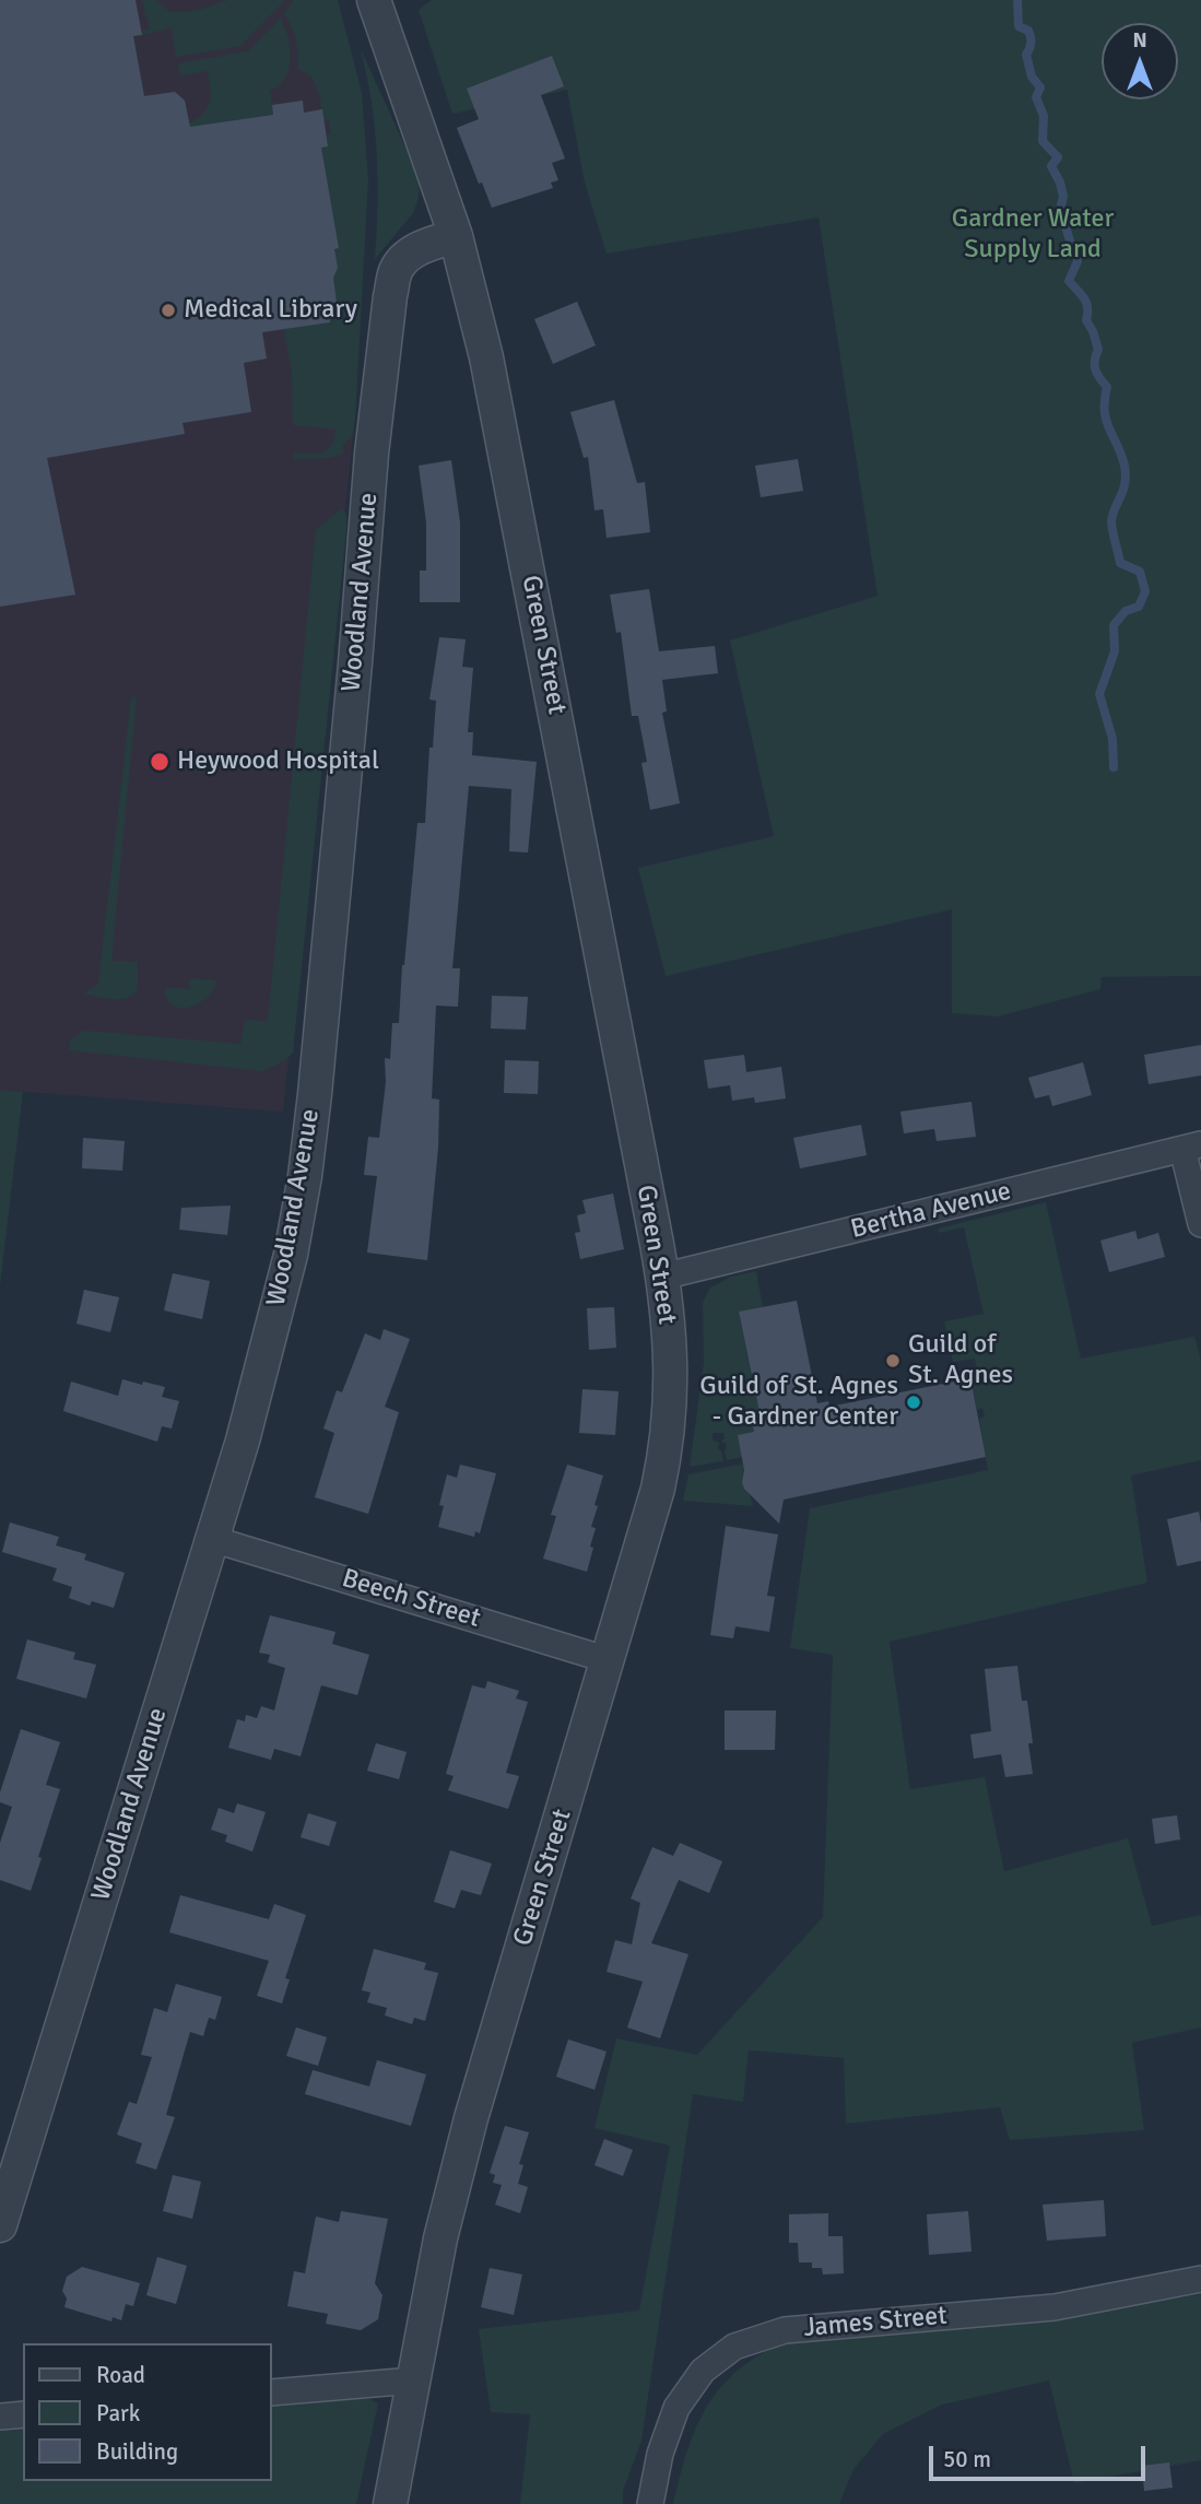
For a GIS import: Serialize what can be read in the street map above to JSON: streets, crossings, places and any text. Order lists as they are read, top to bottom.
{
  "streets": {
    "street": [
      "Woodland Avenue",
      "Green Street",
      "Bertha Avenue",
      "Beech Street",
      "James Street"
    ]
  },
  "crossings": [
    ["Woodland Avenue", "Green Street"],
    ["Woodland Avenue", "Beech Street"],
    ["Green Street", "Bertha Avenue"],
    ["Green Street", "Beech Street"]
  ],
  "parks": ["Gardner Water Supply Land"],
  "places": [
    "Medical Library",
    "Heywood Hospital",
    "Guild of St. Agnes",
    "Guild of St. Agnes - Gardner Center"
  ],
  "legend": ["Road", "Park", "Building"],
  "scale_bar": "50 m",
  "north": "top"
}
